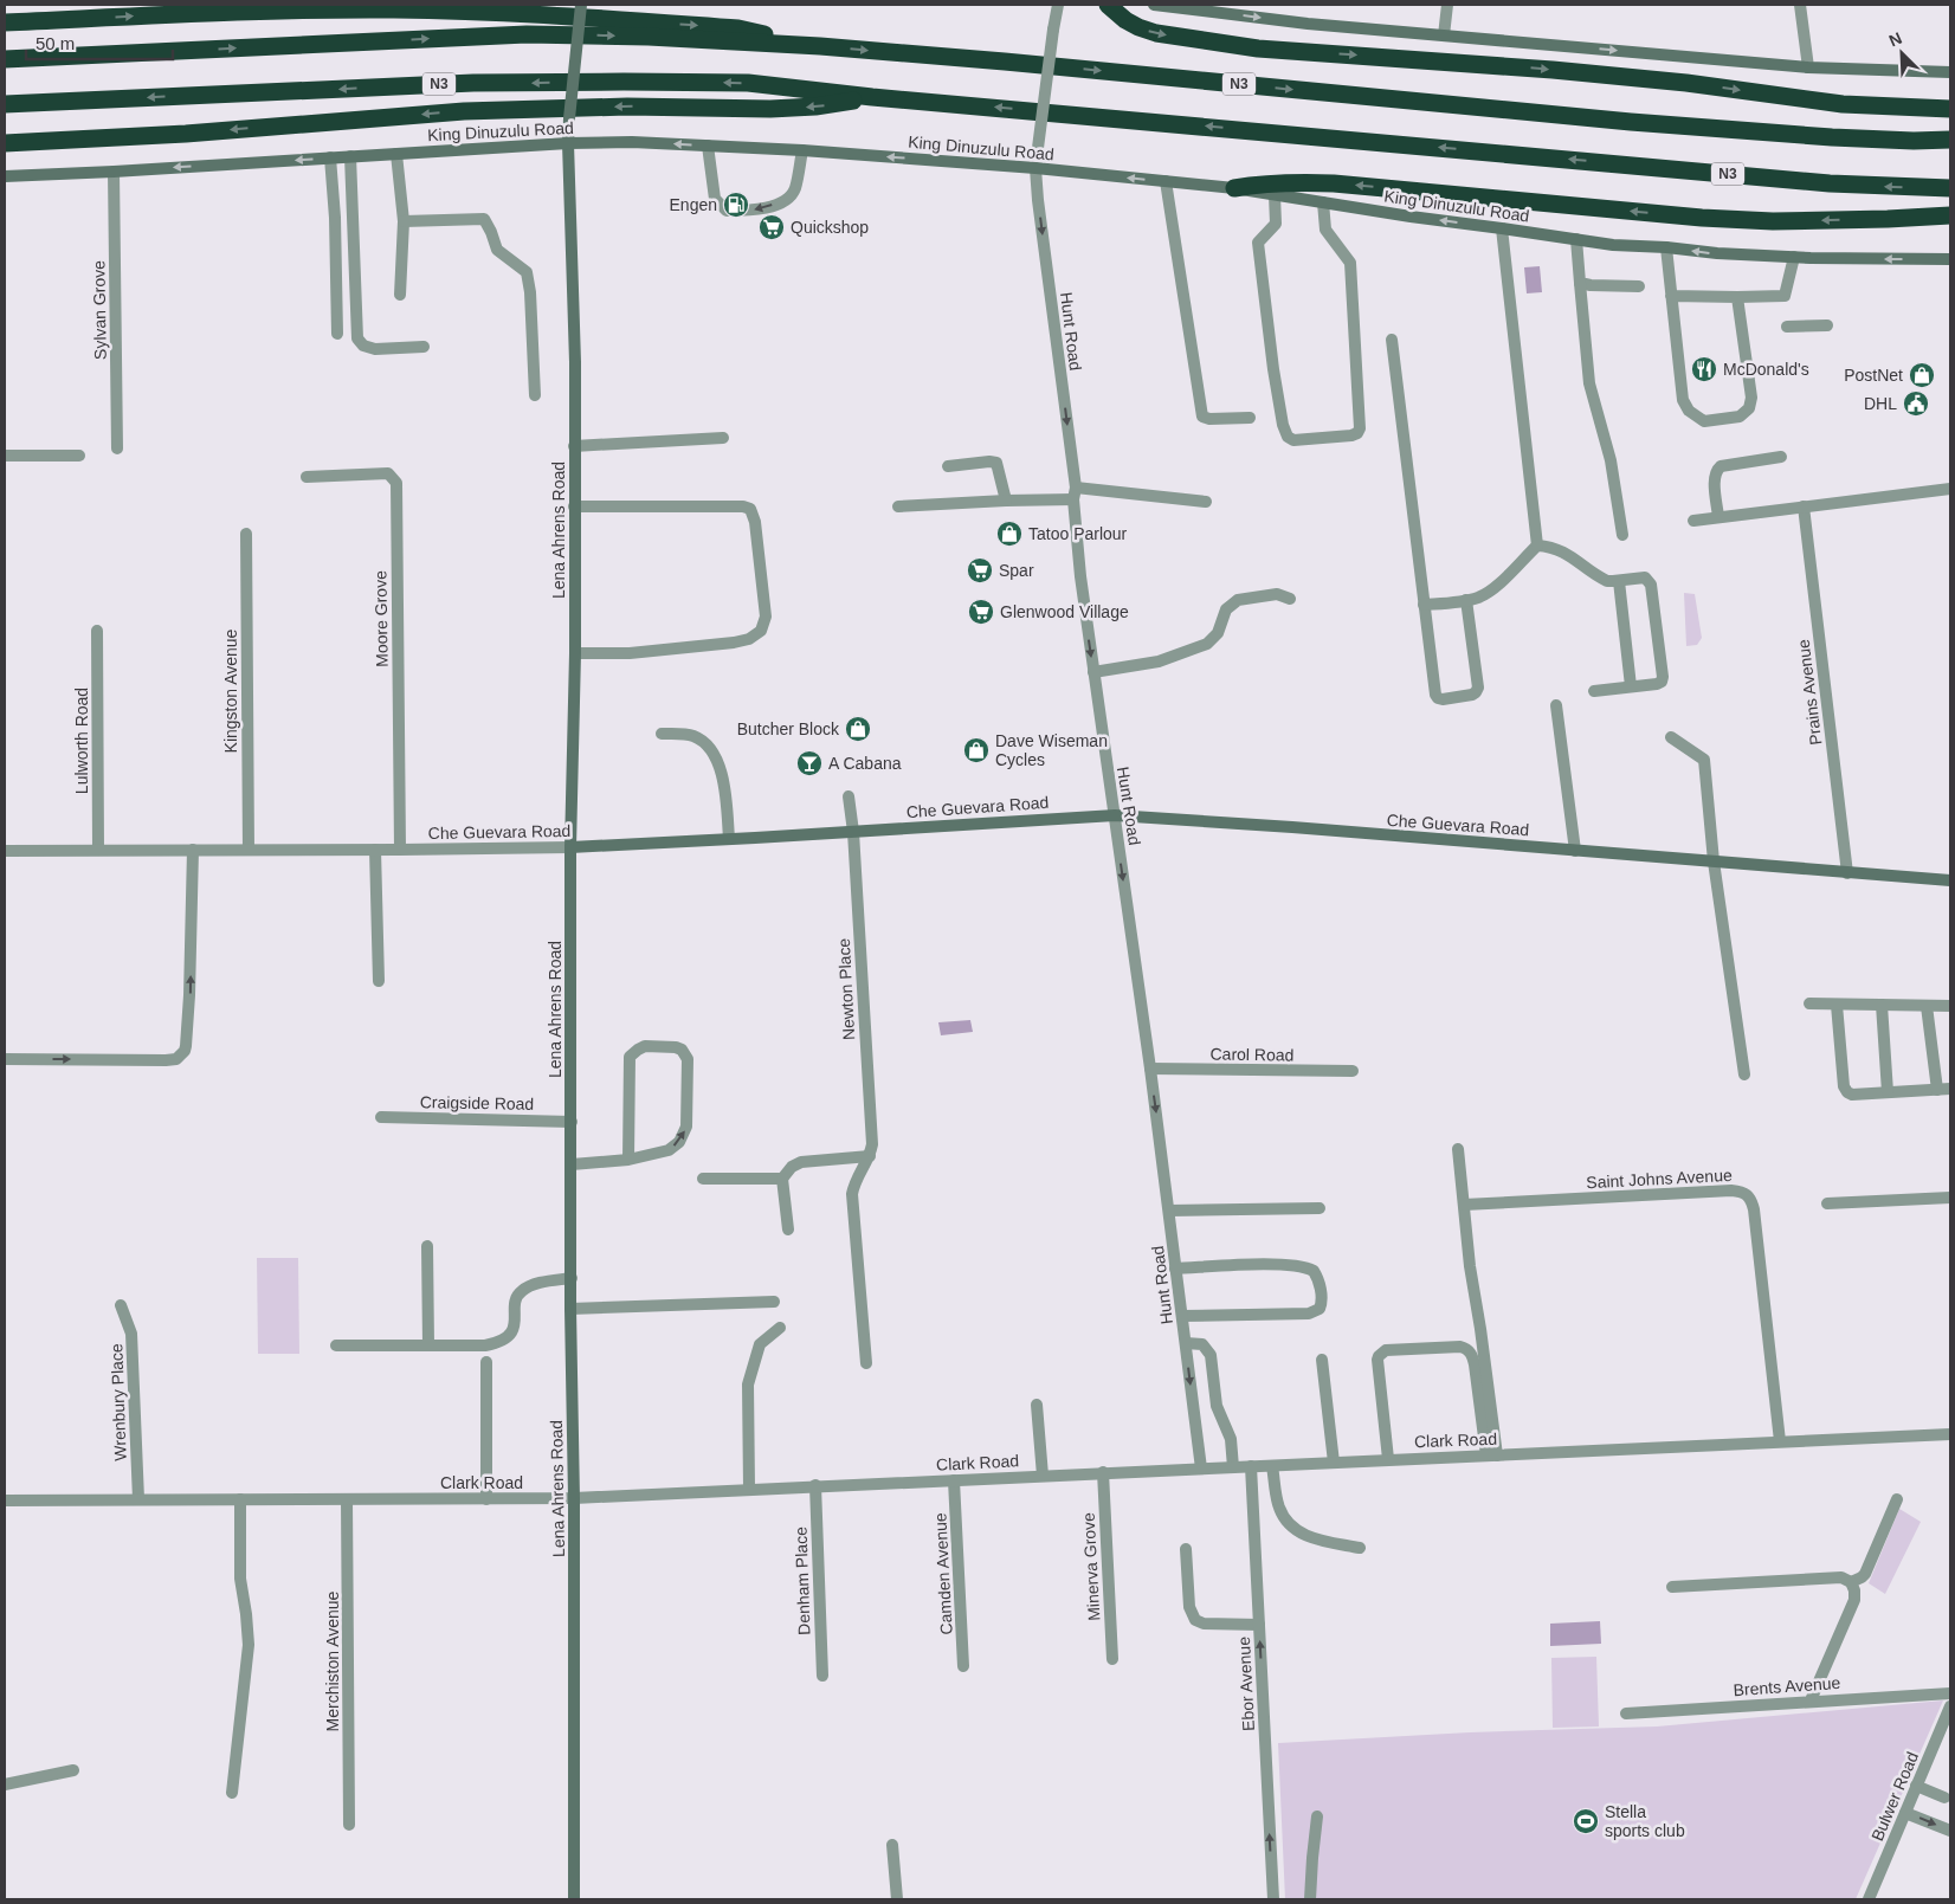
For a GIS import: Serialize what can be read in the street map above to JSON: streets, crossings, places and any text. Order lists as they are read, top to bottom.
{
  "streets": {
    "highway": ["N3"],
    "main road": ["King Dinuzulu Road", "Lena Ahrens Road", "Che Guevara Road"],
    "street": [
      "Sylvan Grove",
      "Hunt Road",
      "Moore Grove",
      "Kingston Avenue",
      "Prains Avenue",
      "Lulworth Road",
      "Newton Place",
      "Carol Road",
      "Craigside Road",
      "Saint Johns Avenue",
      "Wrenbury Place",
      "Clark Road",
      "Minerva Grove",
      "Camden Avenue",
      "Denham Place",
      "Merchiston Avenue",
      "Ebor Avenue",
      "Brents Avenue",
      "Bulwer Road"
    ]
  },
  "crossings": [
    ["King Dinuzulu Road", "Sylvan Grove"],
    ["King Dinuzulu Road", "Hunt Road"],
    ["King Dinuzulu Road", "Lena Ahrens Road"],
    ["Hunt Road", "Che Guevara Road"],
    ["Hunt Road", "Carol Road"],
    ["Hunt Road", "Clark Road"],
    ["Lena Ahrens Road", "Che Guevara Road"],
    ["Lena Ahrens Road", "Craigside Road"],
    ["Lena Ahrens Road", "Clark Road"],
    ["Moore Grove", "Che Guevara Road"],
    ["Kingston Avenue", "Che Guevara Road"],
    ["Prains Avenue", "Che Guevara Road"],
    ["Lulworth Road", "Che Guevara Road"],
    ["Che Guevara Road", "Newton Place"],
    ["Saint Johns Avenue", "Clark Road"],
    ["Wrenbury Place", "Clark Road"],
    ["Clark Road", "Minerva Grove"],
    ["Clark Road", "Camden Avenue"],
    ["Clark Road", "Denham Place"],
    ["Clark Road", "Merchiston Avenue"],
    ["Clark Road", "Ebor Avenue"]
  ],
  "one_way": ["King Dinuzulu Road", "Hunt Road", "Ebor Avenue"],
  "places": {
    "fuel station": ["Engen"],
    "supermarket": ["Quickshop", "Spar", "Glenwood Village"],
    "restaurant": ["McDonald's"],
    "shop": [
      "PostNet",
      "Tatoo Parlour",
      "Butcher Block",
      "Dave Wiseman Cycles"
    ],
    "public building": ["DHL"],
    "bar": ["A Cabana"],
    "sports": ["Stella sports club"]
  },
  "scale_bar": "50 m",
  "north": "top left"
}
